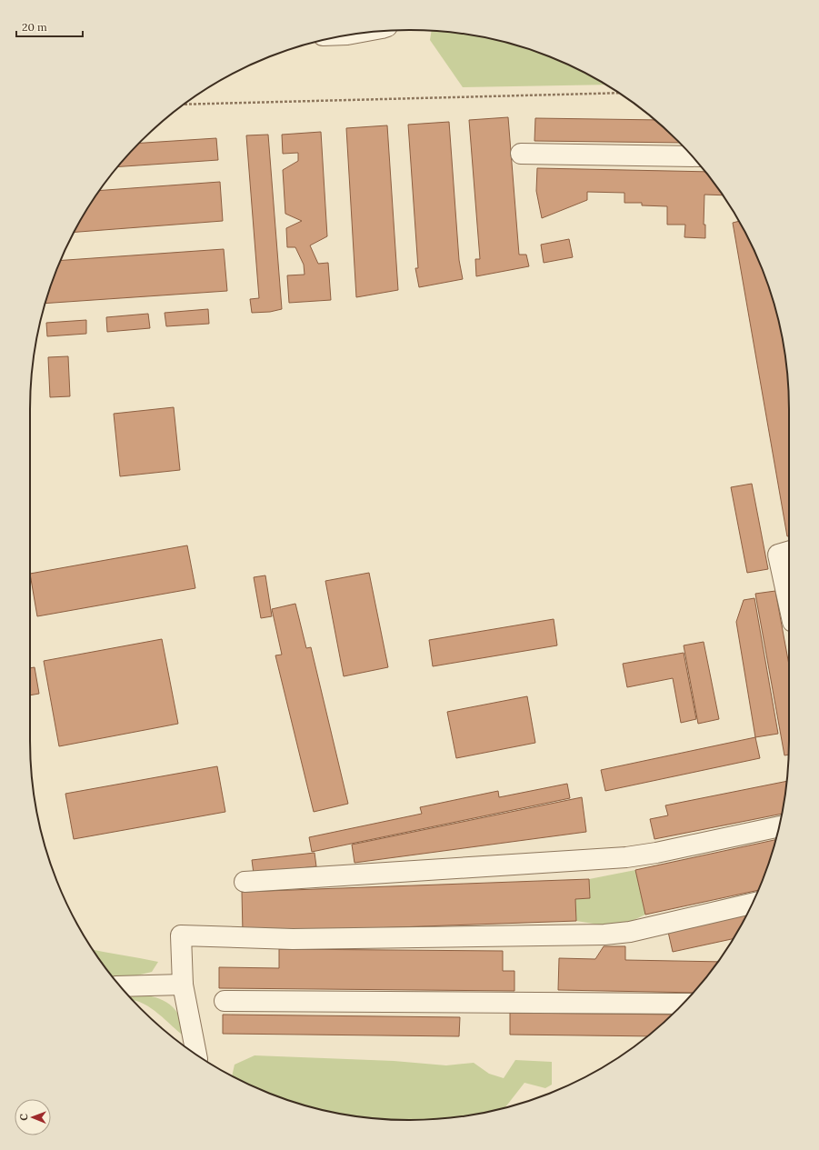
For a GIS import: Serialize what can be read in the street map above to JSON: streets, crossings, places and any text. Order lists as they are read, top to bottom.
{
  "scale_bar": "20 m",
  "north": "left"
}
